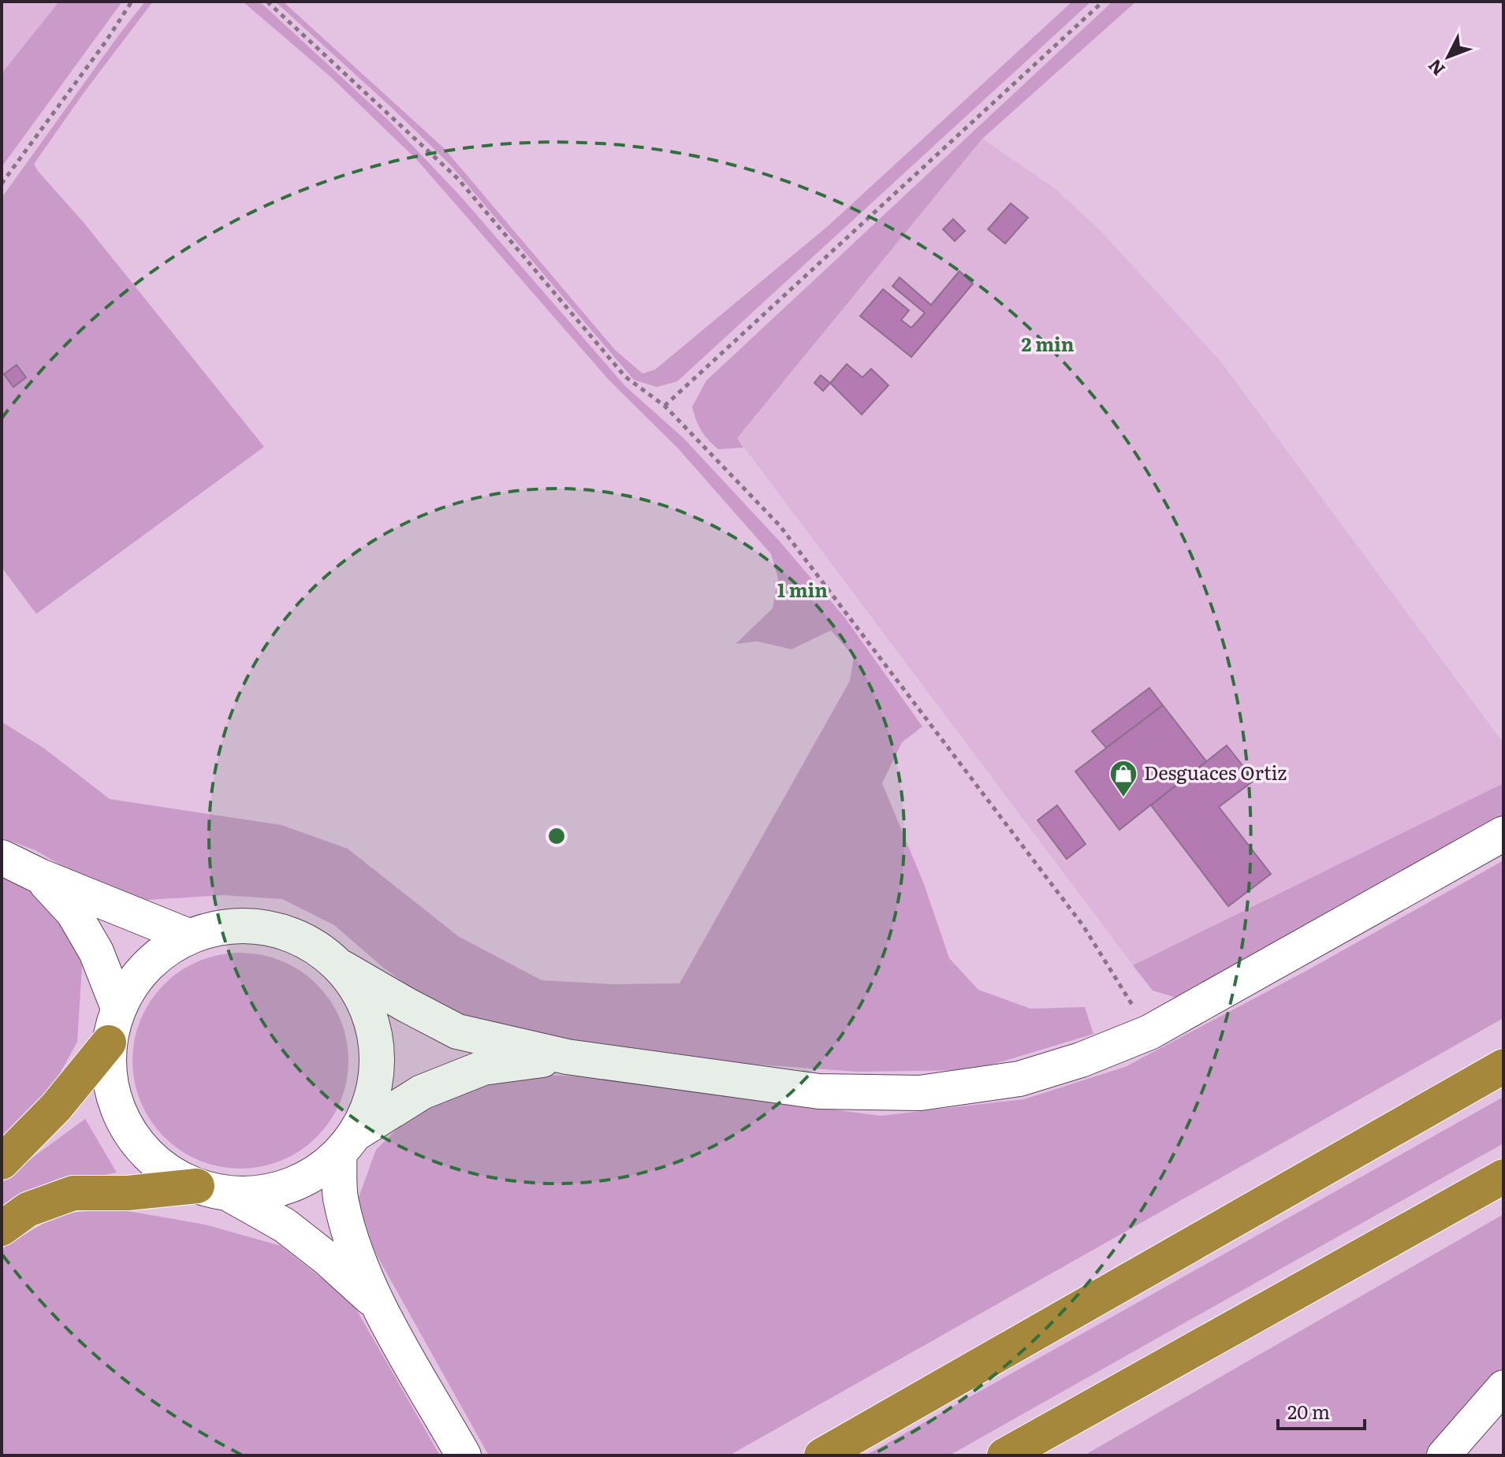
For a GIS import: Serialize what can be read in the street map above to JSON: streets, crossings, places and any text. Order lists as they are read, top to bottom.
{
  "places": {
    "shop": ["Desguaces Ortiz"]
  },
  "scale_bar": "20 m",
  "north": "bottom left",
  "rings": ["2 min", "1 min"]
}
